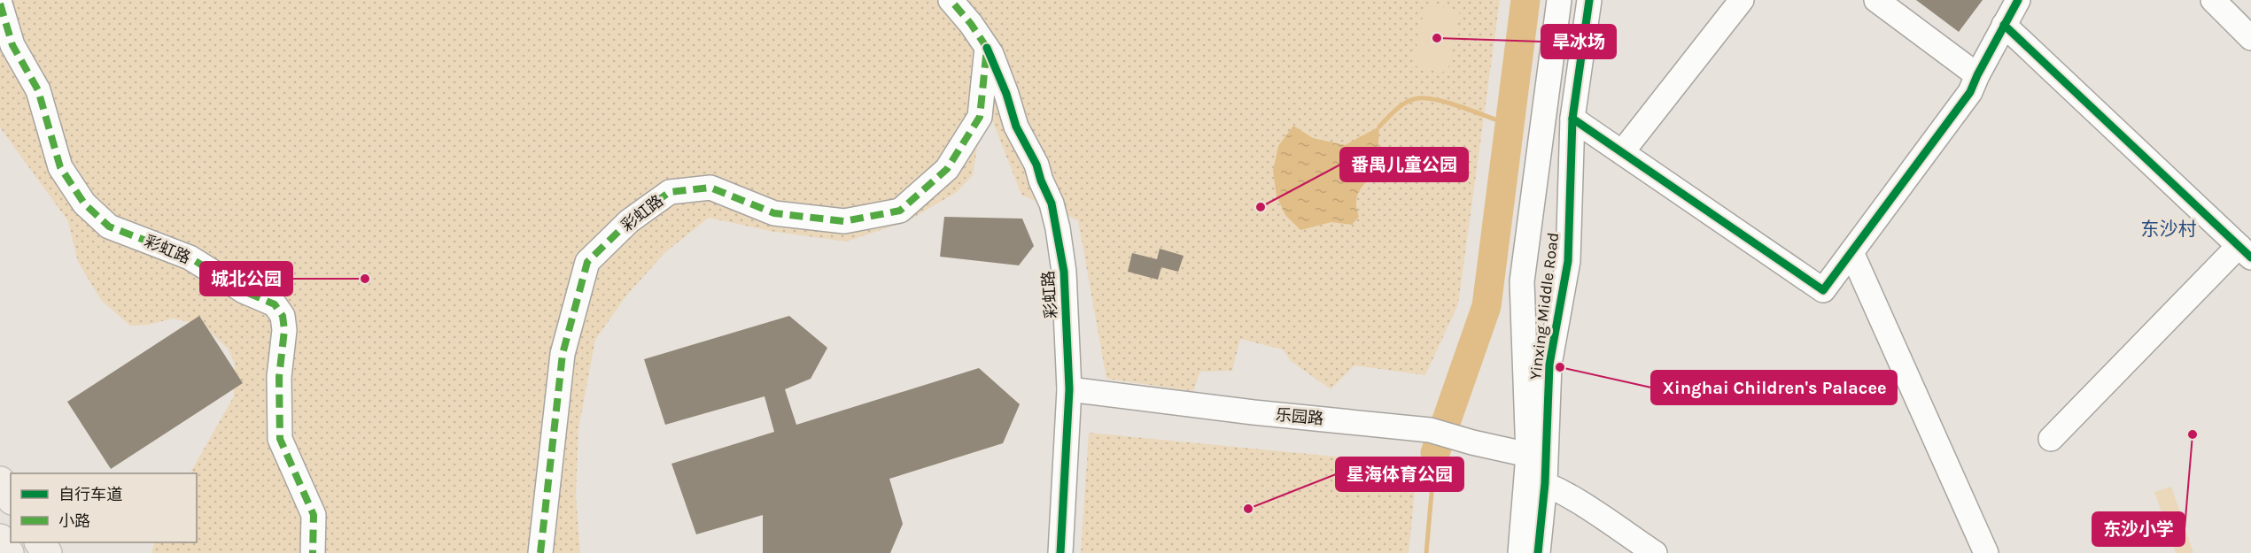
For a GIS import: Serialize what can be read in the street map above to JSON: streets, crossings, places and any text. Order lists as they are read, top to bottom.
{
  "streets": {
    "street": ["彩虹路", "Yinxing Middle Road", "乐园路"]
  },
  "crossings": [
    ["彩虹路", "乐园路"],
    ["Yinxing Middle Road", "乐园路"]
  ],
  "districts": ["东沙村"],
  "places": [
    "旱冰场",
    "番禺儿童公园",
    "城北公园",
    "Xinghai Children's Palacee",
    "东沙小学",
    "星海体育公园"
  ],
  "legend": ["自行车道", "小路"]
}
